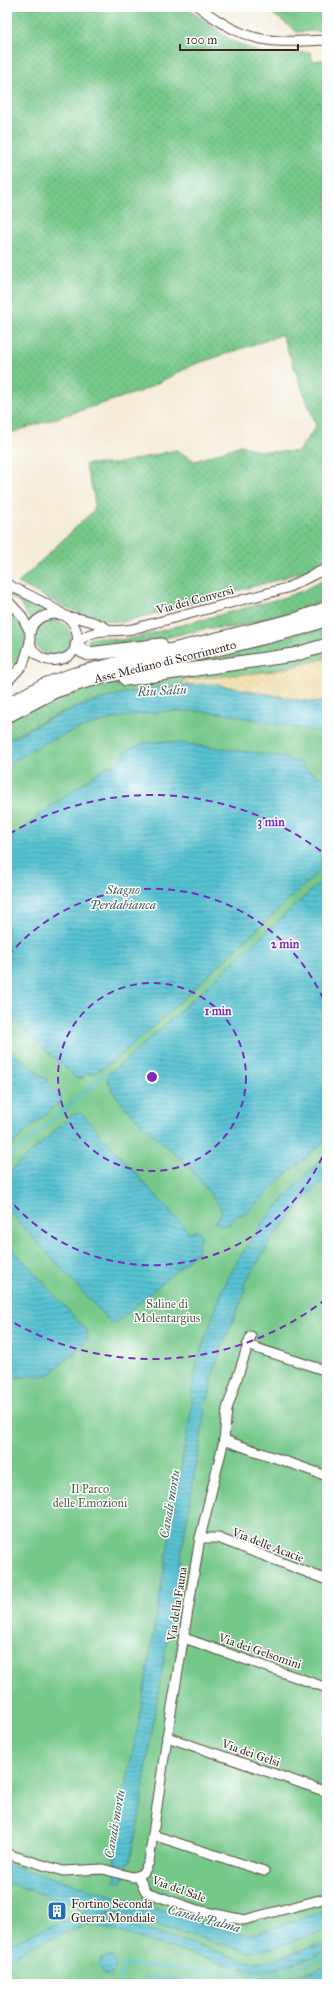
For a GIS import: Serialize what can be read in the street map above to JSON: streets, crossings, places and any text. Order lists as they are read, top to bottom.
{
  "streets": {
    "highway": ["Asse Mediano di Scorrimento"],
    "street": [
      "Via dei Conversi",
      "Via delle Acacie",
      "Via della Fauna",
      "Via dei Gelsomini",
      "Via dei Gelsi",
      "Via del Sale"
    ]
  },
  "crossings": [
    ["Via delle Acacie", "Via della Fauna"],
    ["Via della Fauna", "Via dei Gelsomini"],
    ["Via della Fauna", "Via dei Gelsi"],
    ["Via della Fauna", "Via del Sale"]
  ],
  "water": [
    "Riu Saliu",
    "Stagno Perdabianca",
    "Canali mortu",
    "Canale Palma"
  ],
  "parks": ["Saline di Molentargius", "Il Parco delle Emozioni"],
  "places": {
    "building": ["Fortino Seconda Guerra Mondiale"]
  },
  "scale_bar": "100 m",
  "rings": ["3 min", "2 min", "1 min"]
}
